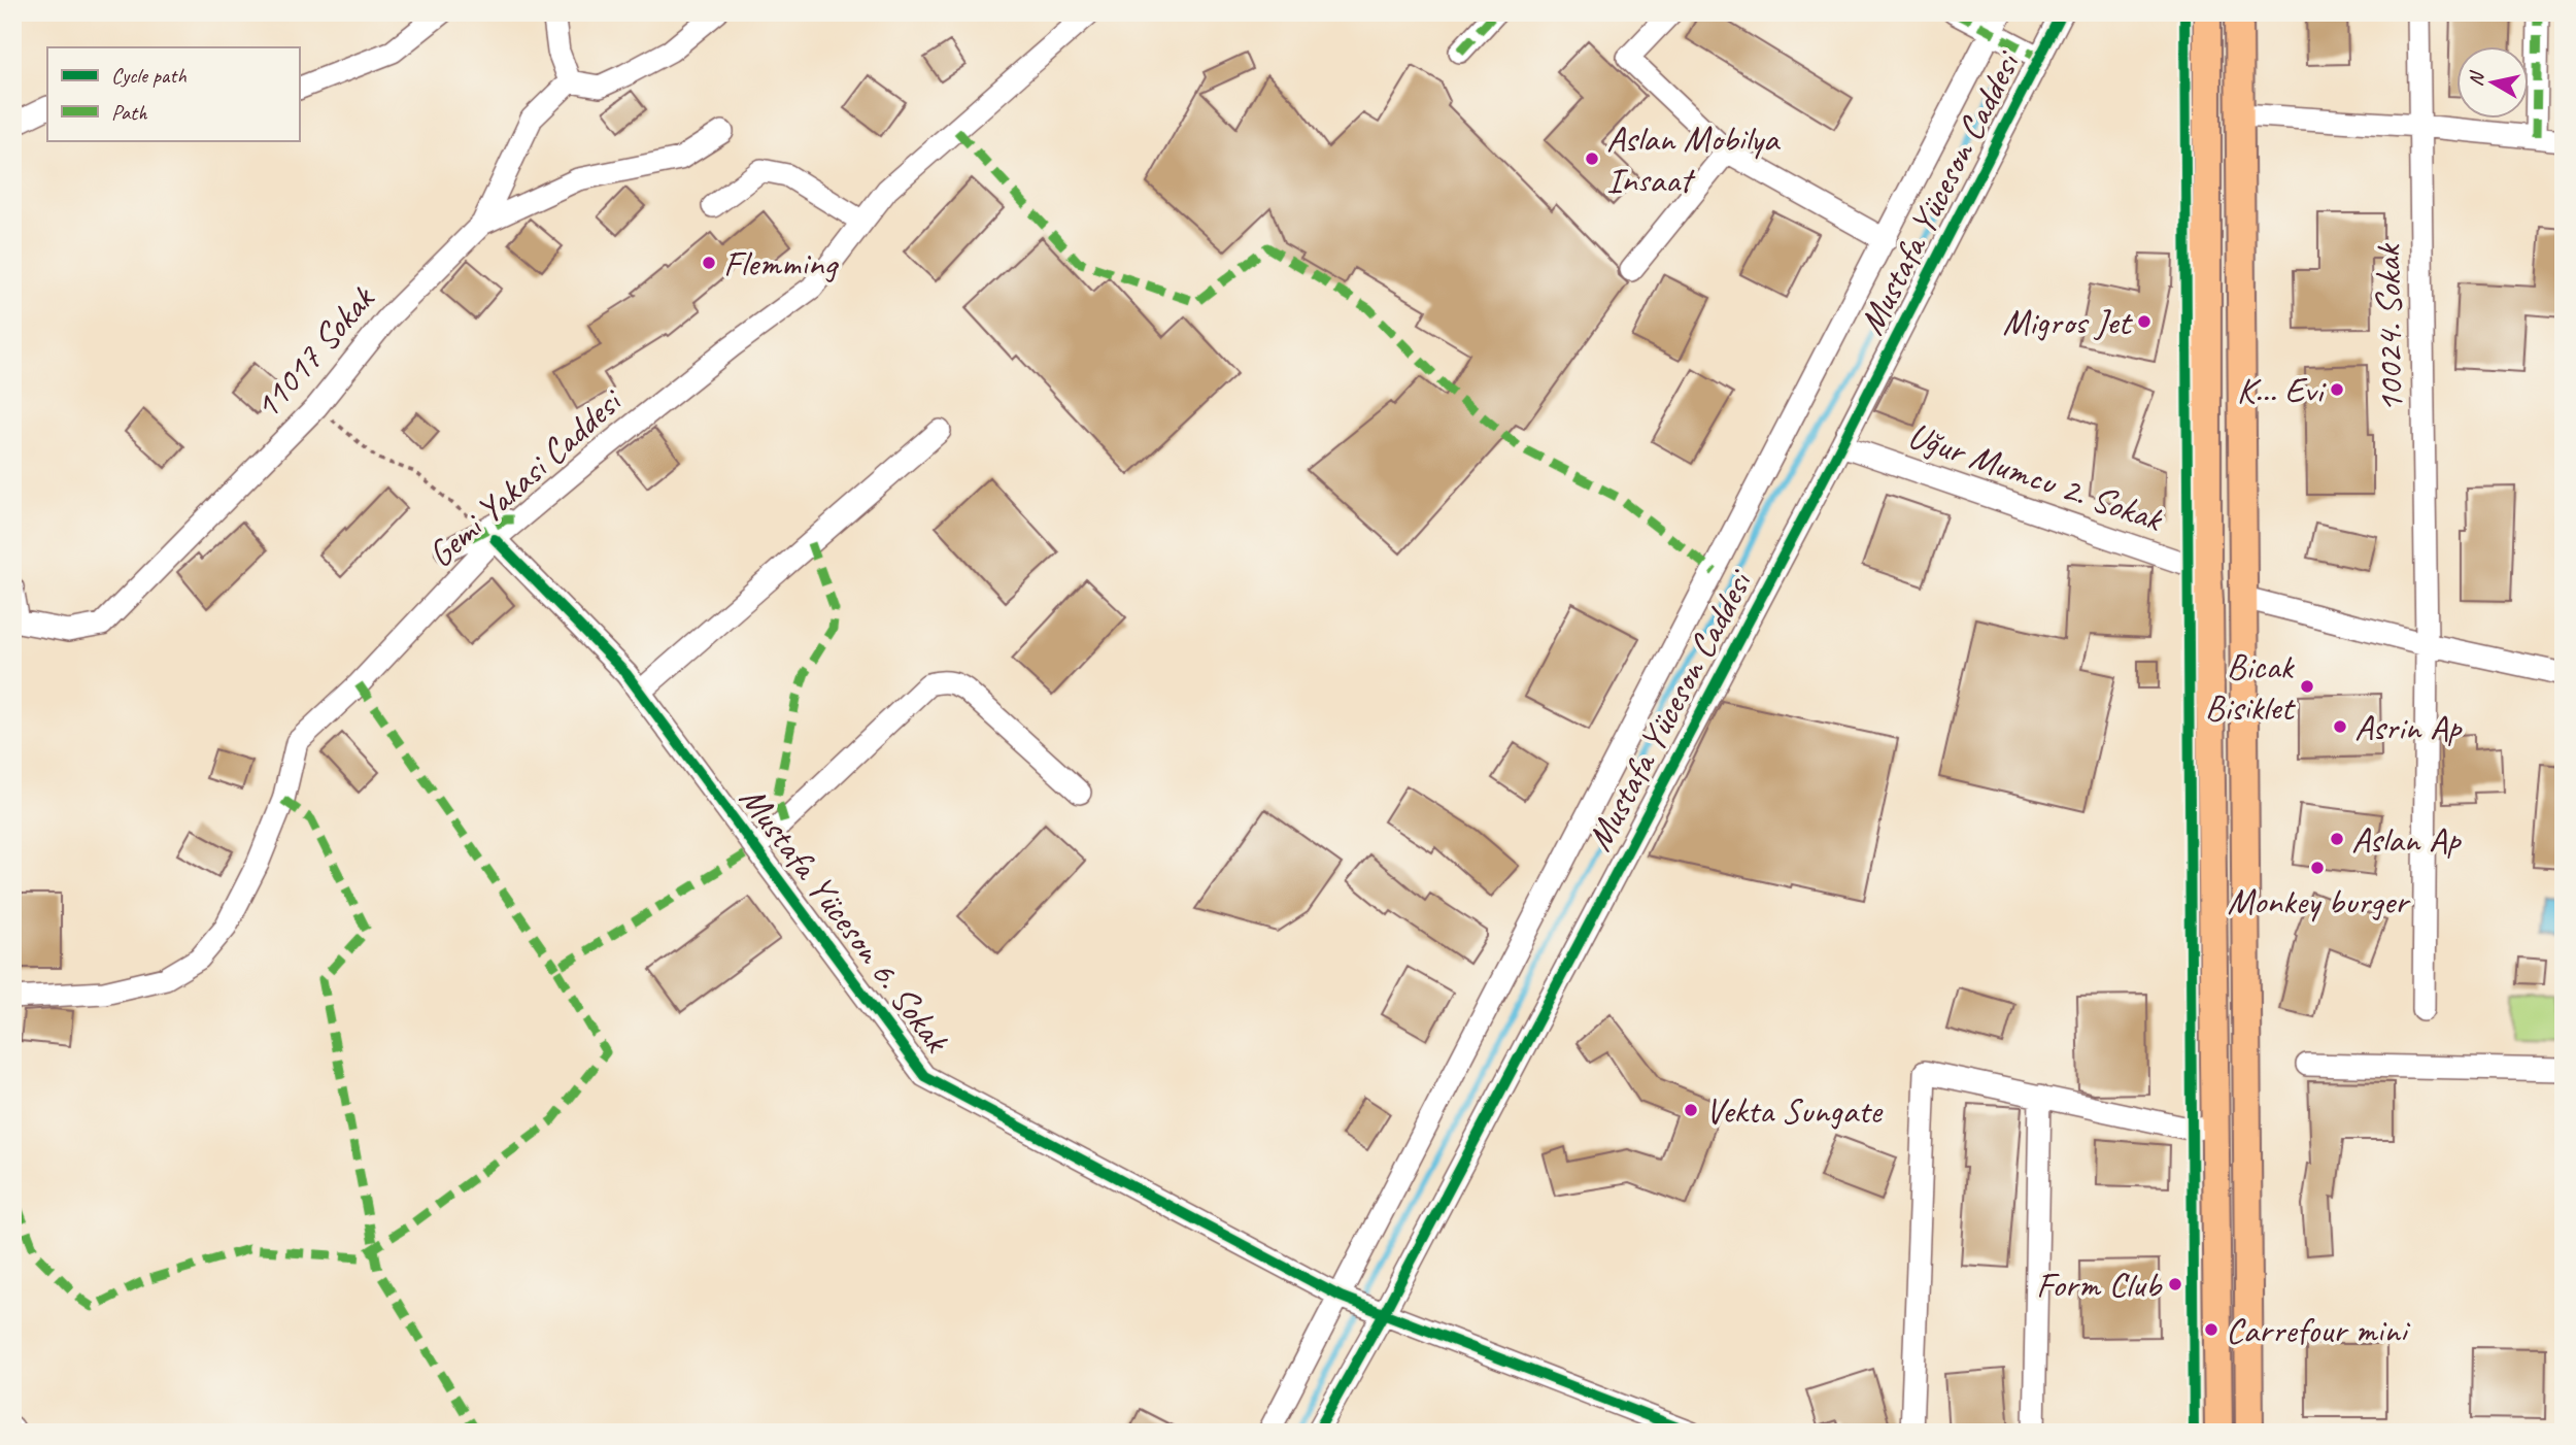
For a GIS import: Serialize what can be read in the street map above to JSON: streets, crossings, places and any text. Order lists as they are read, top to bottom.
{
  "streets": {
    "street": [
      "Mustafa Yüceson Caddesi",
      "10024. Sokak",
      "11017 Sokak",
      "Uğur Mumcu 2. Sokak",
      "Gemi Yakasi Caddesi",
      "Mustafa Yüceson 6. Sokak"
    ]
  },
  "crossings": [
    ["Mustafa Yüceson Caddesi", "Uğur Mumcu 2. Sokak"],
    ["Mustafa Yüceson Caddesi", "Mustafa Yüceson 6. Sokak"],
    ["Gemi Yakasi Caddesi", "Mustafa Yüceson 6. Sokak"]
  ],
  "places": [
    "Aslan Mobilya Insaat",
    "Flemming",
    "Migros Jet",
    "K... Evi",
    "Bicak Bisiklet",
    "Asrin Ap",
    "Aslan Ap",
    "Monkey burger",
    "Vekta Sungate",
    "Form Club",
    "Carrefour mini"
  ],
  "legend": ["Cycle path", "Path"],
  "north": "left"
}
